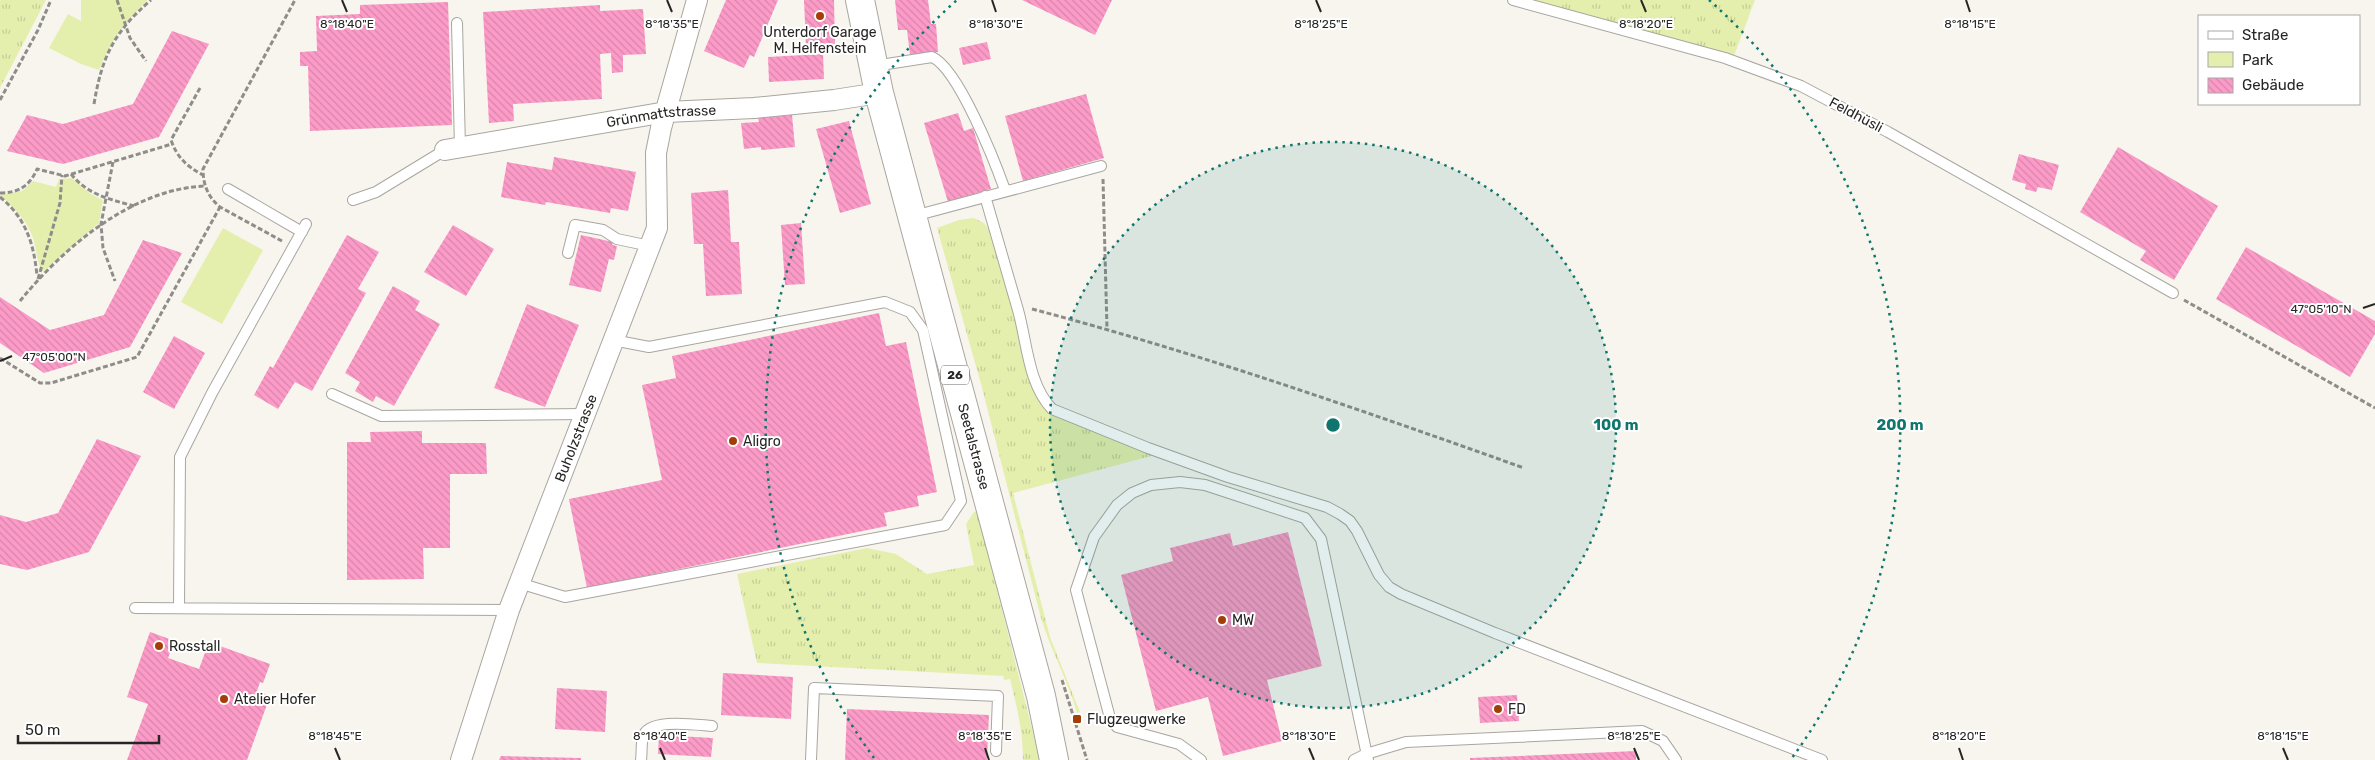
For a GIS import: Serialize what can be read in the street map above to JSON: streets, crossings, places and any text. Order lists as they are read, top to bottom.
{
  "streets": {
    "main road": ["26", "Seetalstrasse"],
    "street": ["Grünmattstrasse", "Buholzstrasse"],
    "lane": ["Feldhüsli"]
  },
  "crossings": [
    ["Grünmattstrasse", "Buholzstrasse"],
    ["Grünmattstrasse", "Seetalstrasse"]
  ],
  "places": {
    "other": [
      "Unterdorf Garage M. Helfenstein",
      "Aligro",
      "MW",
      "Rosstall",
      "Atelier Hofer",
      "FD"
    ],
    "transit": ["Flugzeugwerke"]
  },
  "legend": ["Straße", "Park", "Gebäude"],
  "scale_bar": "50 m",
  "coordinates": [
    "8°18'40\"E",
    "8°18'35\"E",
    "8°18'30\"E",
    "8°18'25\"E",
    "8°18'20\"E",
    "8°18'15\"E",
    "47°05'10\"N",
    "47°05'00\"N",
    "8°18'45\"E"
  ],
  "rings": ["100 m", "200 m"]
}
